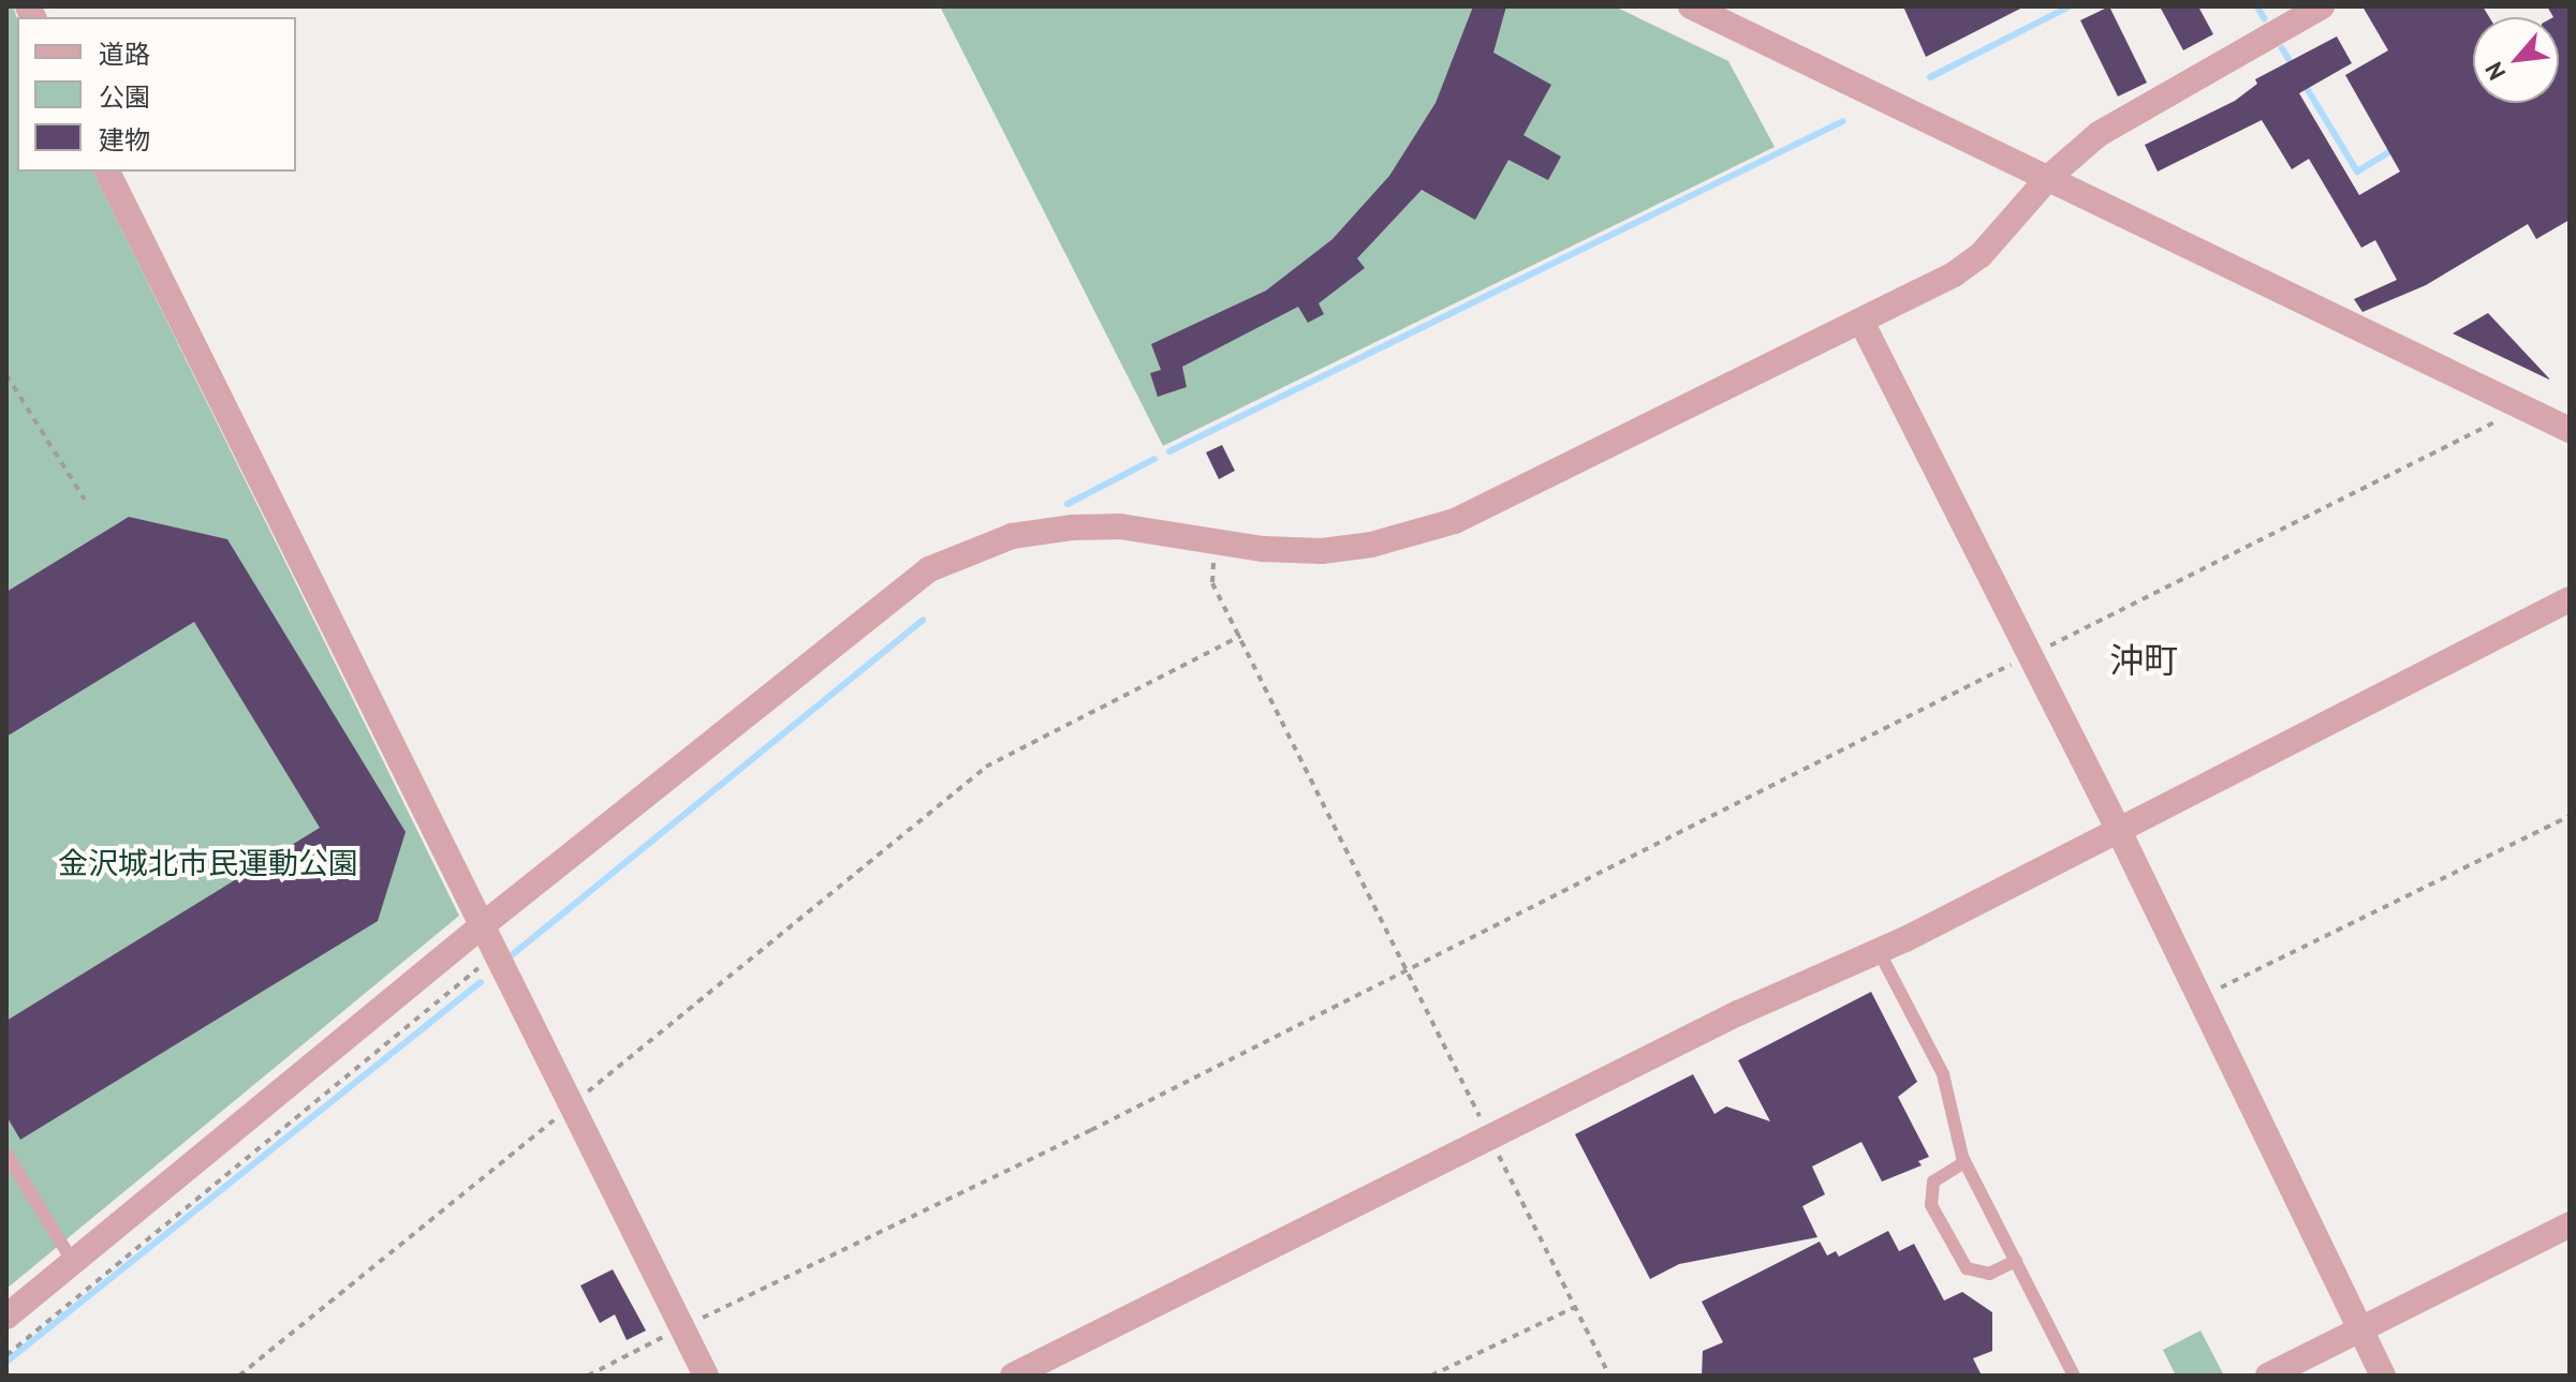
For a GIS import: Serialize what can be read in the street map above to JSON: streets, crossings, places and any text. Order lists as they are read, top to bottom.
{
  "districts": ["沖町"],
  "parks": ["金沢城北市民運動公園"],
  "legend": ["道路", "公園", "建物"],
  "north": "bottom left"
}
